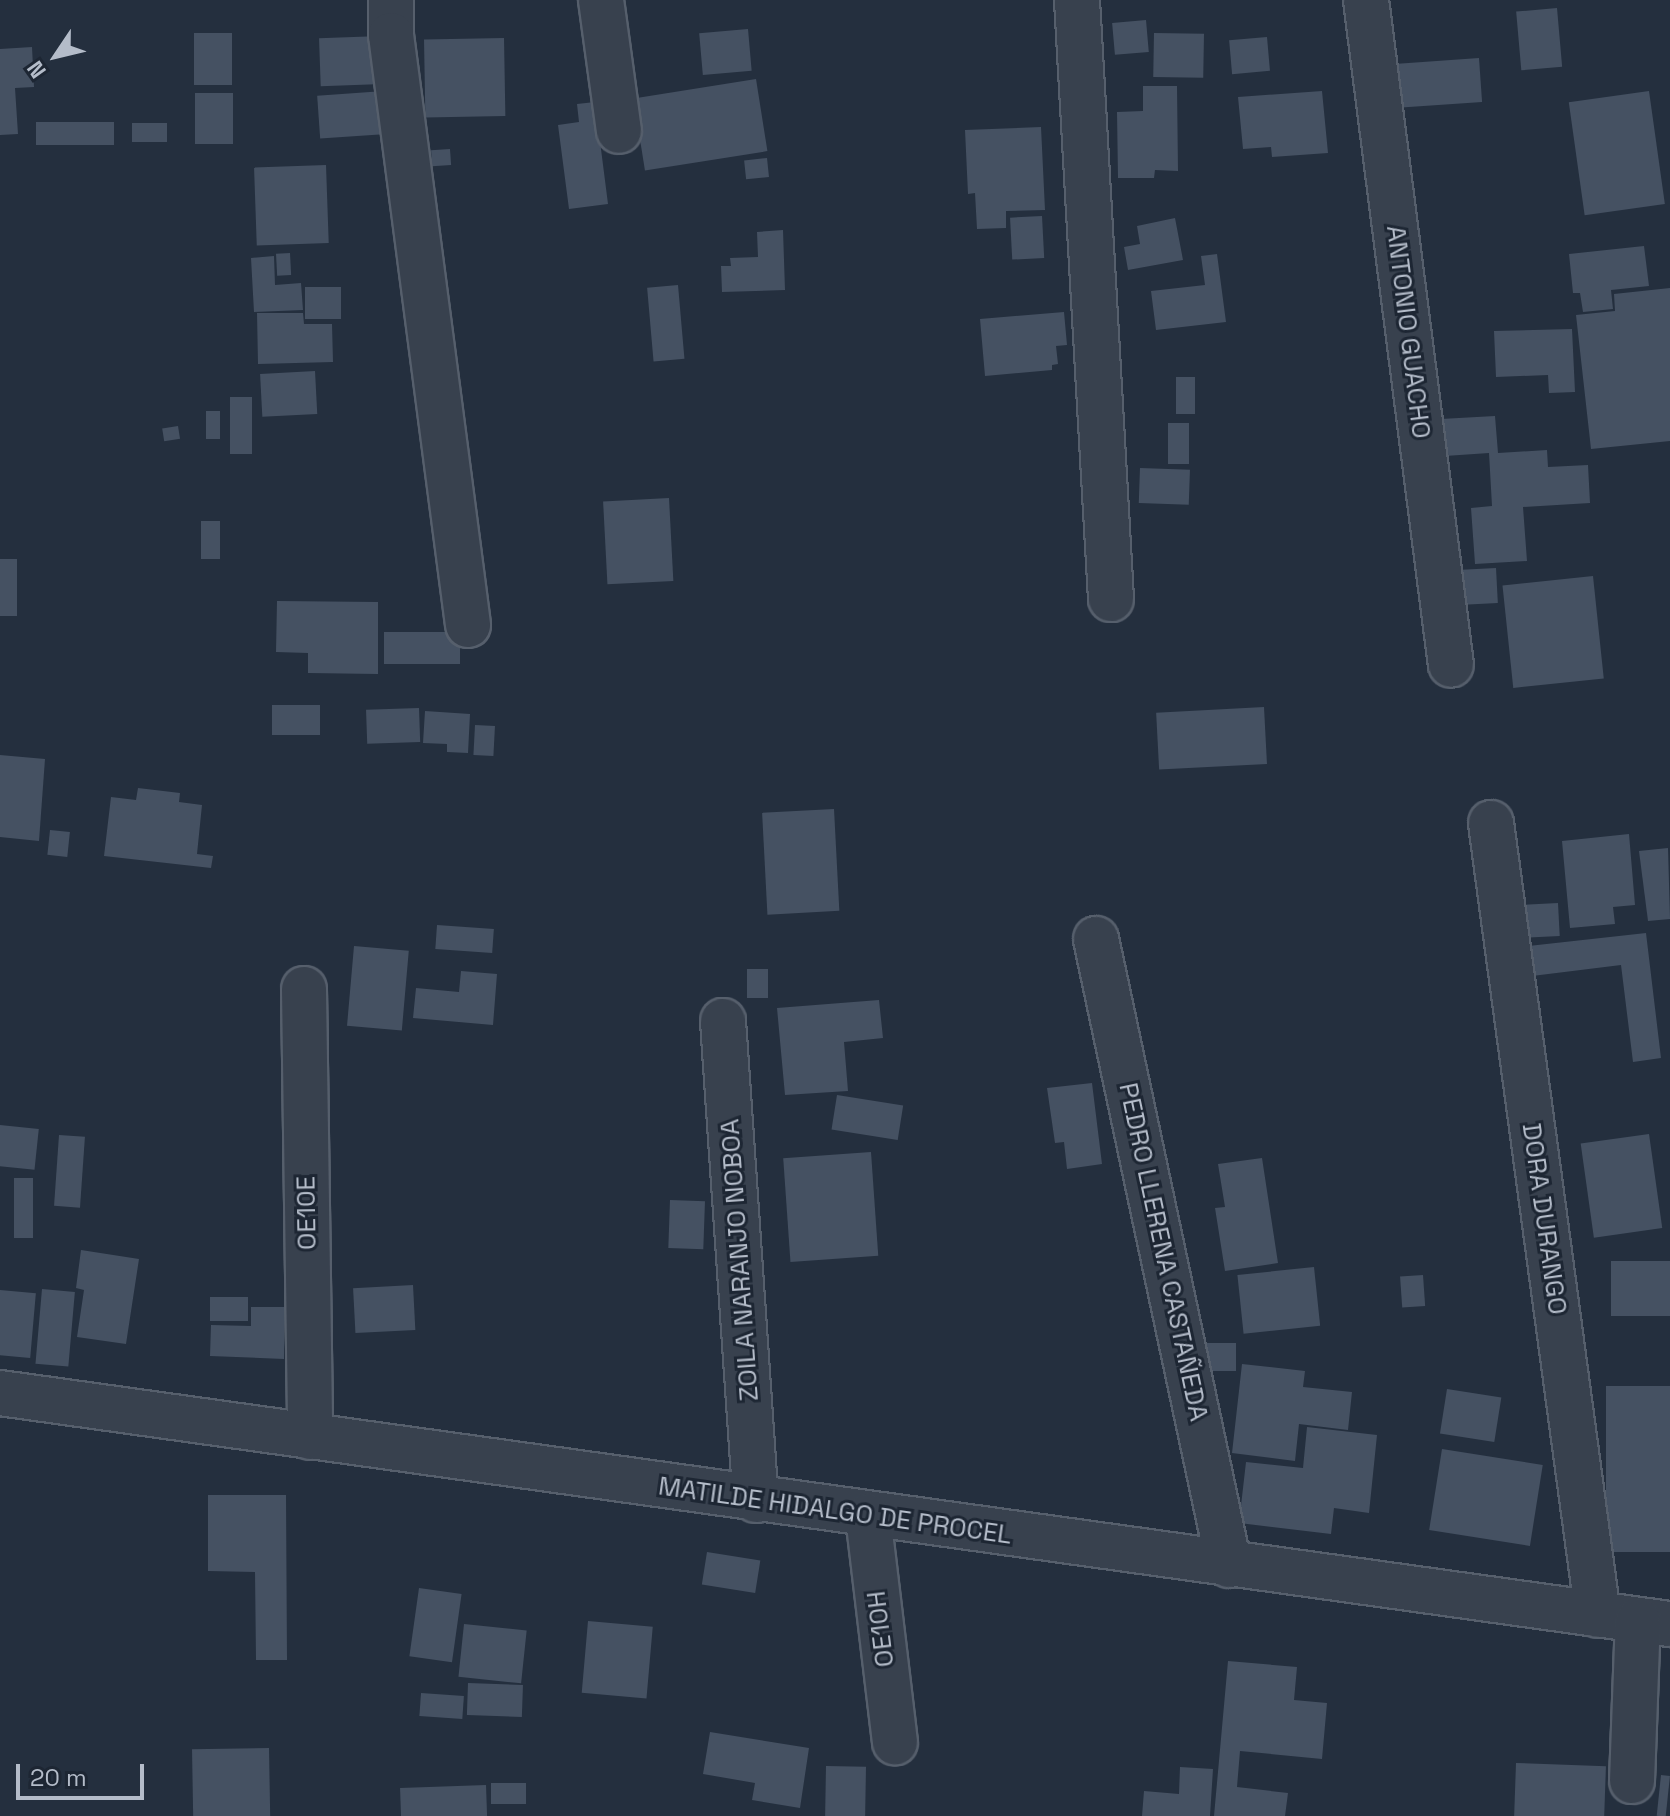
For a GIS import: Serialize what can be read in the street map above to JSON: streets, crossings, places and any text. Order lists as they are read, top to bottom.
{
  "streets": {
    "street": [
      "ANTONIO GUACHO",
      "OE10E",
      "DORA DURANGO",
      "PEDRO LLERENA CASTAÑEDA",
      "ZOILA NARANJO NOBOA",
      "MATILDE HIDALGO DE PROCEL",
      "OE10H"
    ]
  },
  "crossings": [
    ["OE10E", "MATILDE HIDALGO DE PROCEL"],
    ["DORA DURANGO", "MATILDE HIDALGO DE PROCEL"],
    ["PEDRO LLERENA CASTAÑEDA", "MATILDE HIDALGO DE PROCEL"],
    ["ZOILA NARANJO NOBOA", "MATILDE HIDALGO DE PROCEL"],
    ["MATILDE HIDALGO DE PROCEL", "OE10H"]
  ],
  "scale_bar": "20 m",
  "north": "bottom left"
}
